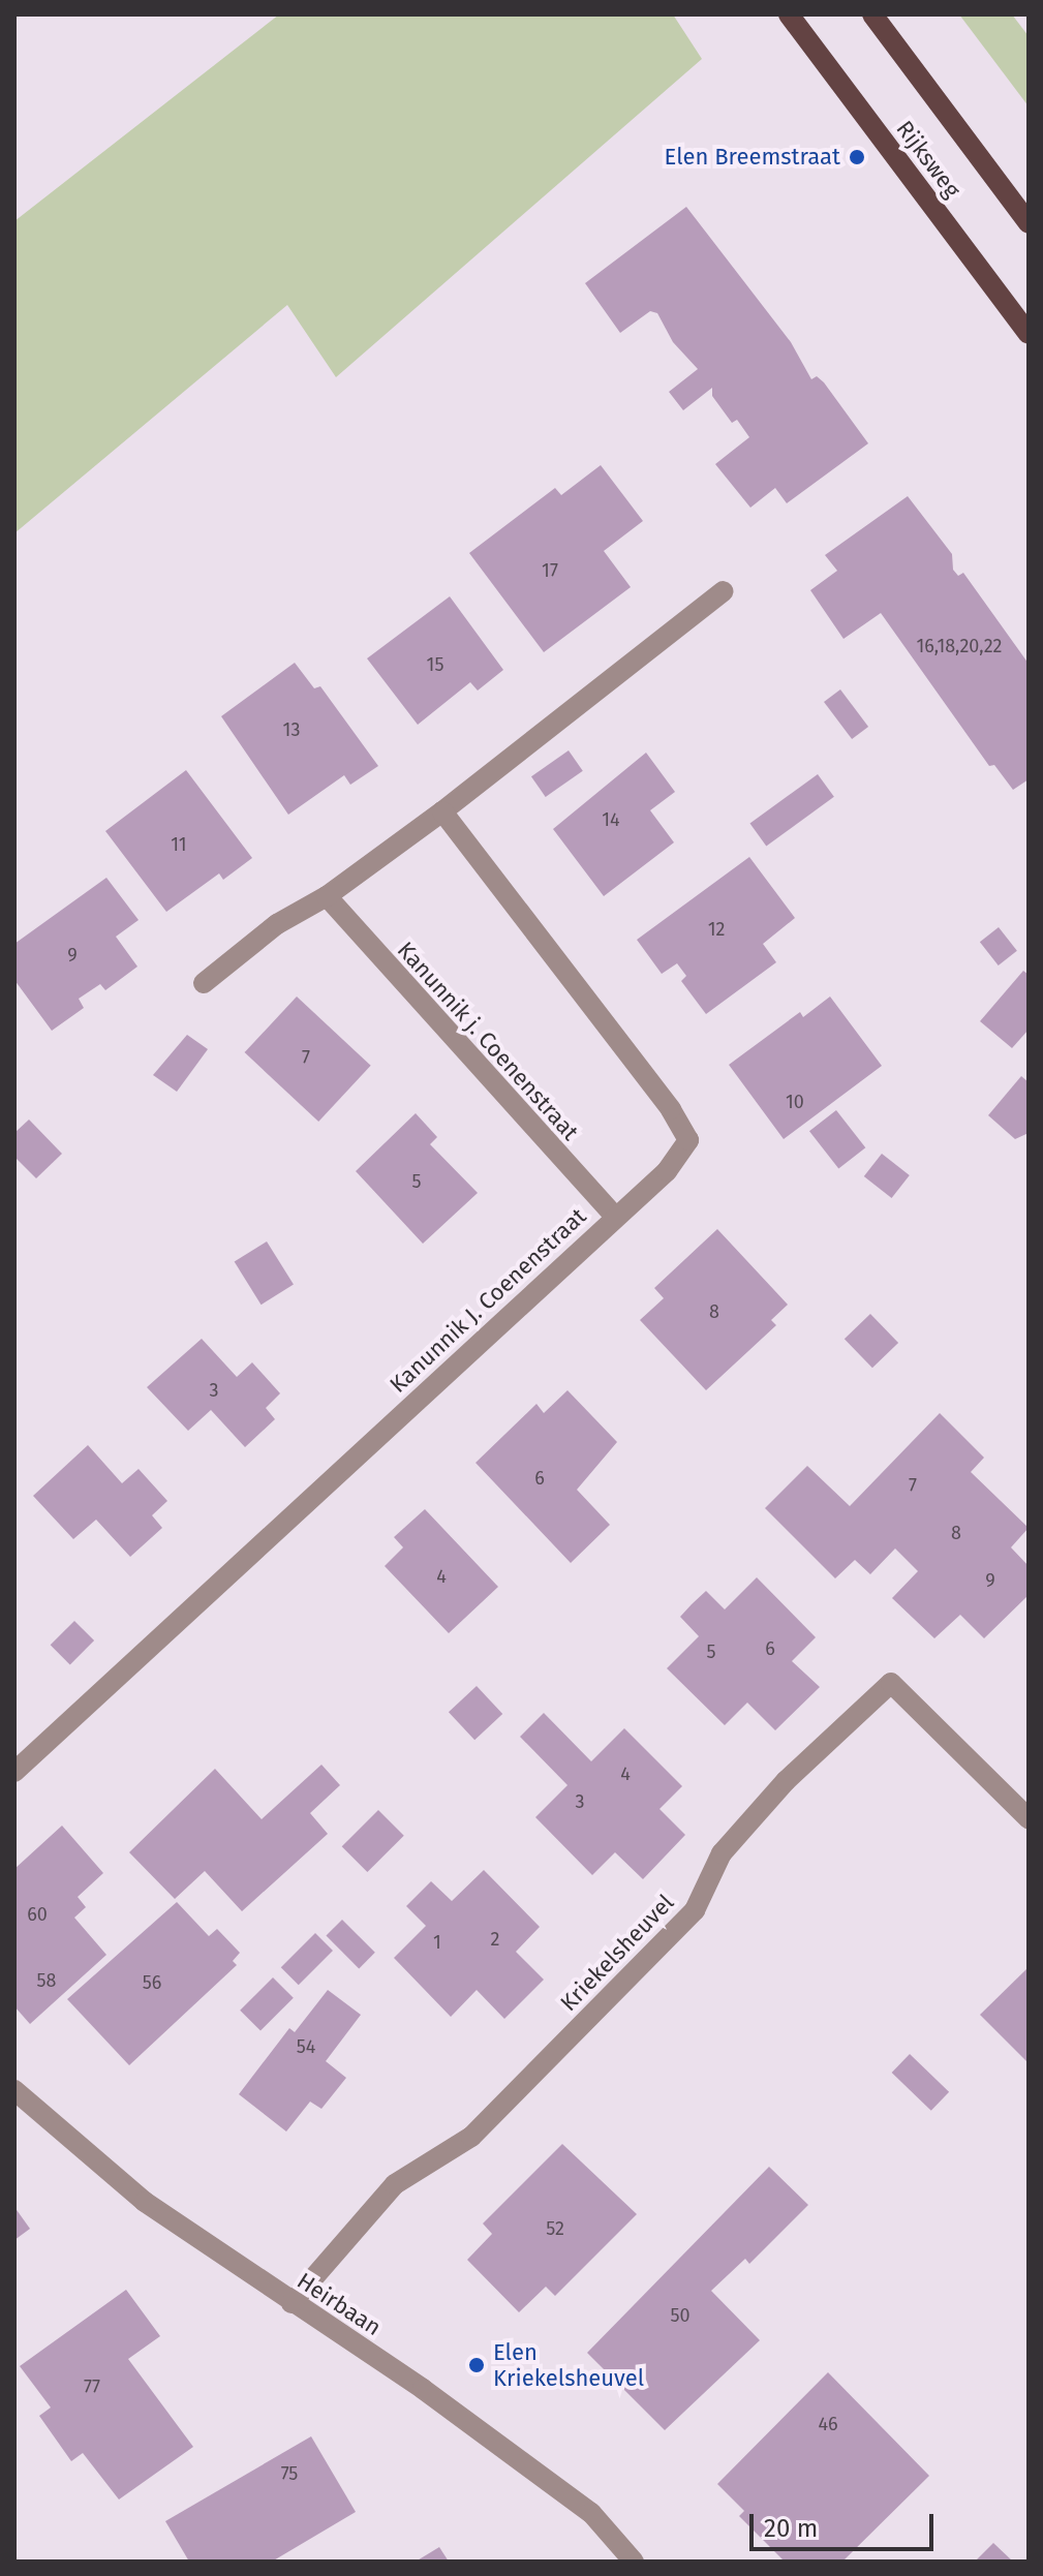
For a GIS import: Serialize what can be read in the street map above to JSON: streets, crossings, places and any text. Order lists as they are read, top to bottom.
{
  "streets": {
    "main road": ["Rijksweg"],
    "street": [
      "Kanunnik j. Coenenstraat",
      "Kanunnik J. Coenenstraat",
      "Kriekelsheuvel",
      "Heirbaan"
    ]
  },
  "crossings": [
    ["Kanunnik j. Coenenstraat", "Kanunnik J. Coenenstraat"],
    ["Kriekelsheuvel", "Heirbaan"]
  ],
  "places": ["Elen Breemstraat", "Elen Kriekelsheuvel"],
  "house_numbers": [
    "17",
    "16,18,20,22",
    "15",
    "13",
    "14",
    "11",
    "12",
    "9",
    "7",
    "10",
    "5",
    "8",
    "3",
    "6",
    "7",
    "8",
    "4",
    "9",
    "6",
    "5",
    "4",
    "3",
    "60",
    "2",
    "1",
    "58",
    "56",
    "54",
    "52",
    "50",
    "77",
    "46",
    "75"
  ],
  "scale_bar": "20 m"
}
